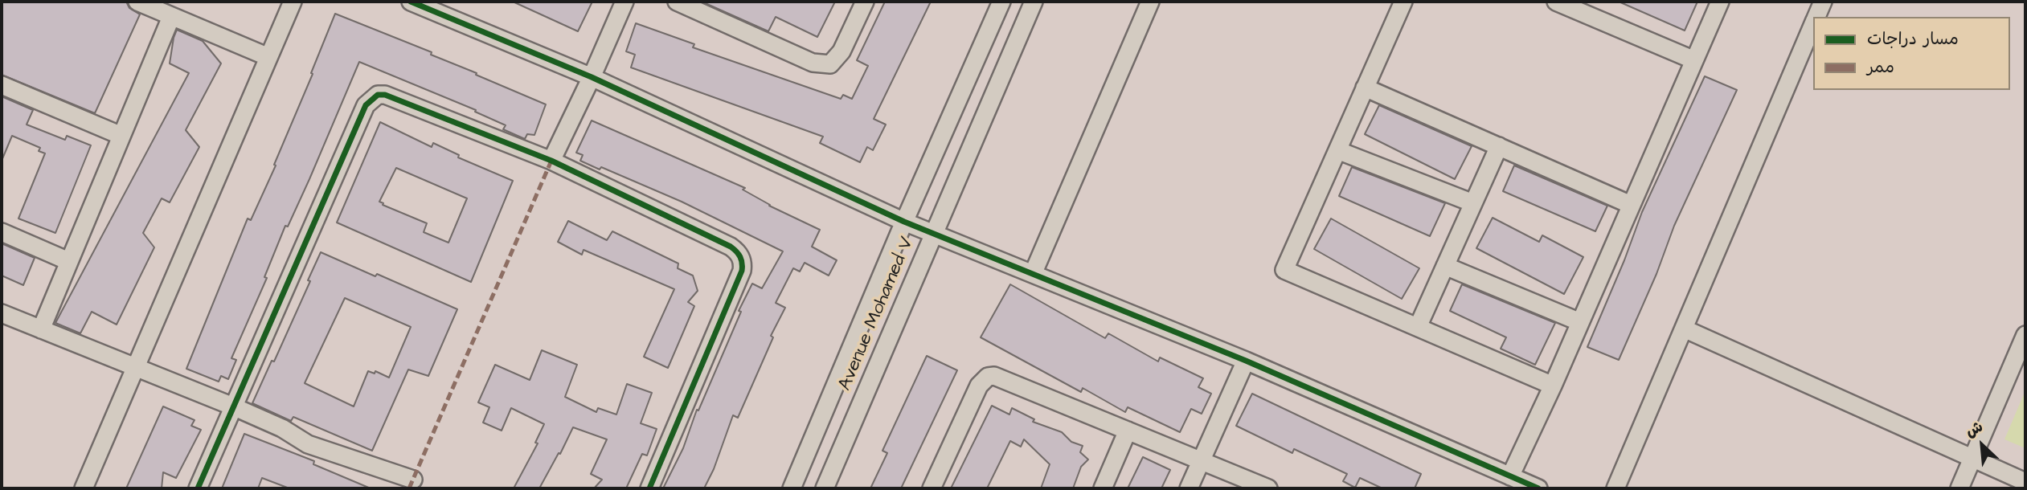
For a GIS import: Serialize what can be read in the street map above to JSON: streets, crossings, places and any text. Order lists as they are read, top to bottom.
{
  "streets": {
    "street": ["Avenue Mohamed V"]
  },
  "legend": ["مسار دراجات", "ممر"],
  "north": "top left"
}
